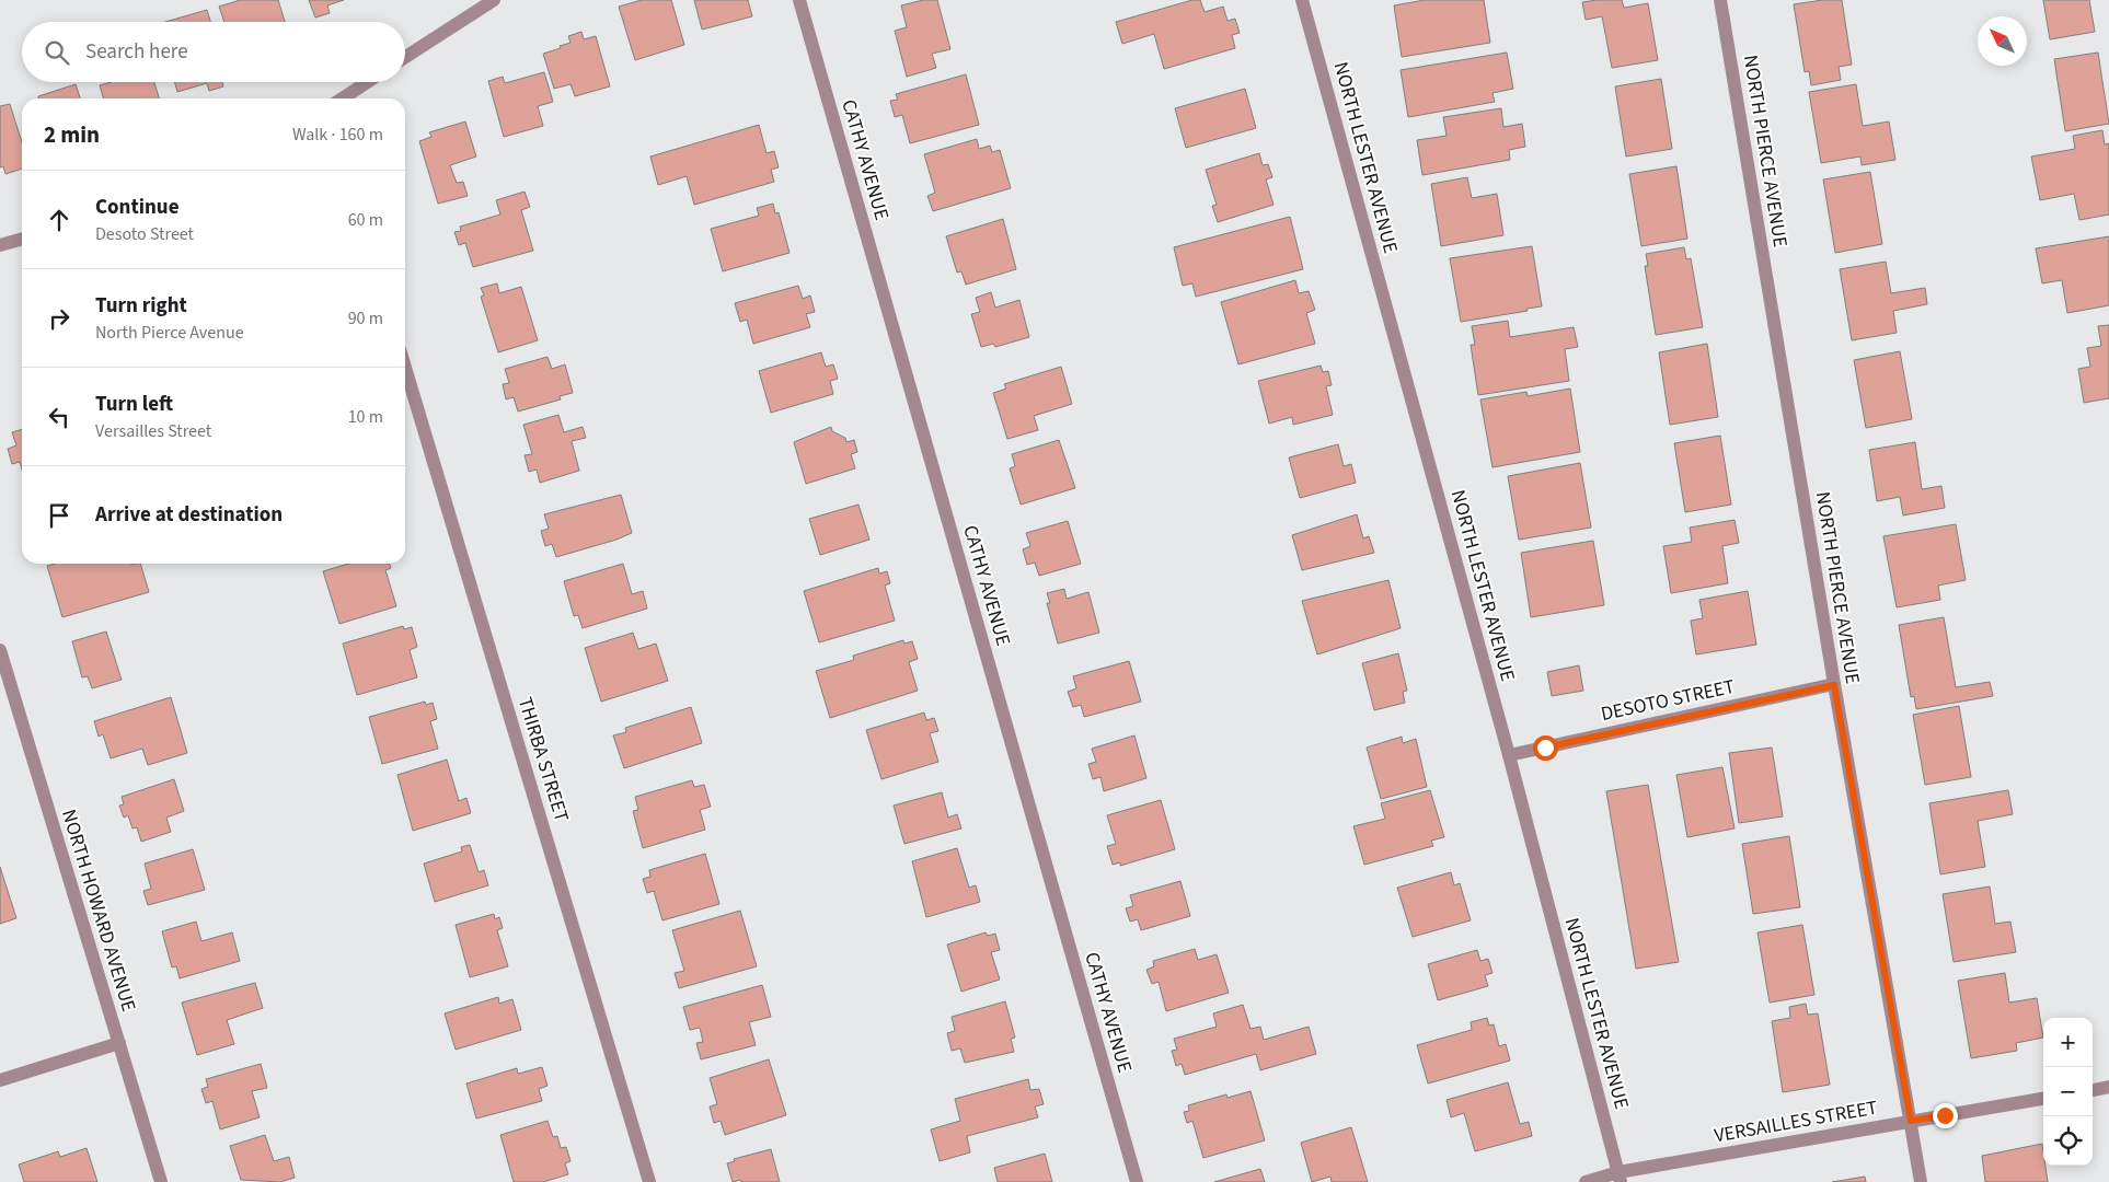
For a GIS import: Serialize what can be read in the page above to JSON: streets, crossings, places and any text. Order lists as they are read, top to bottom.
{
  "streets": {
    "street": [
      "NORTH PIERCE AVENUE",
      "NORTH LESTER AVENUE",
      "CATHY AVENUE",
      "DESOTO STREET",
      "THIRBA STREET",
      "NORTH HOWARD AVENUE",
      "VERSAILLES STREET"
    ]
  },
  "crossings": [
    ["NORTH PIERCE AVENUE", "DESOTO STREET"],
    ["NORTH PIERCE AVENUE", "VERSAILLES STREET"],
    ["NORTH LESTER AVENUE", "DESOTO STREET"],
    ["NORTH LESTER AVENUE", "VERSAILLES STREET"]
  ],
  "north": "top left",
  "page": {
    "search": "Search here",
    "heading": ["2 min", "Walk · 160 m"],
    "list": [
      ["Continue", "Desoto Street", "60 m"],
      ["Turn right", "North Pierce Avenue", "90 m"],
      ["Turn left", "Versailles Street", "10 m"],
      "Arrive at destination"
    ],
    "map_buttons": ["+", "−"]
  }
}
